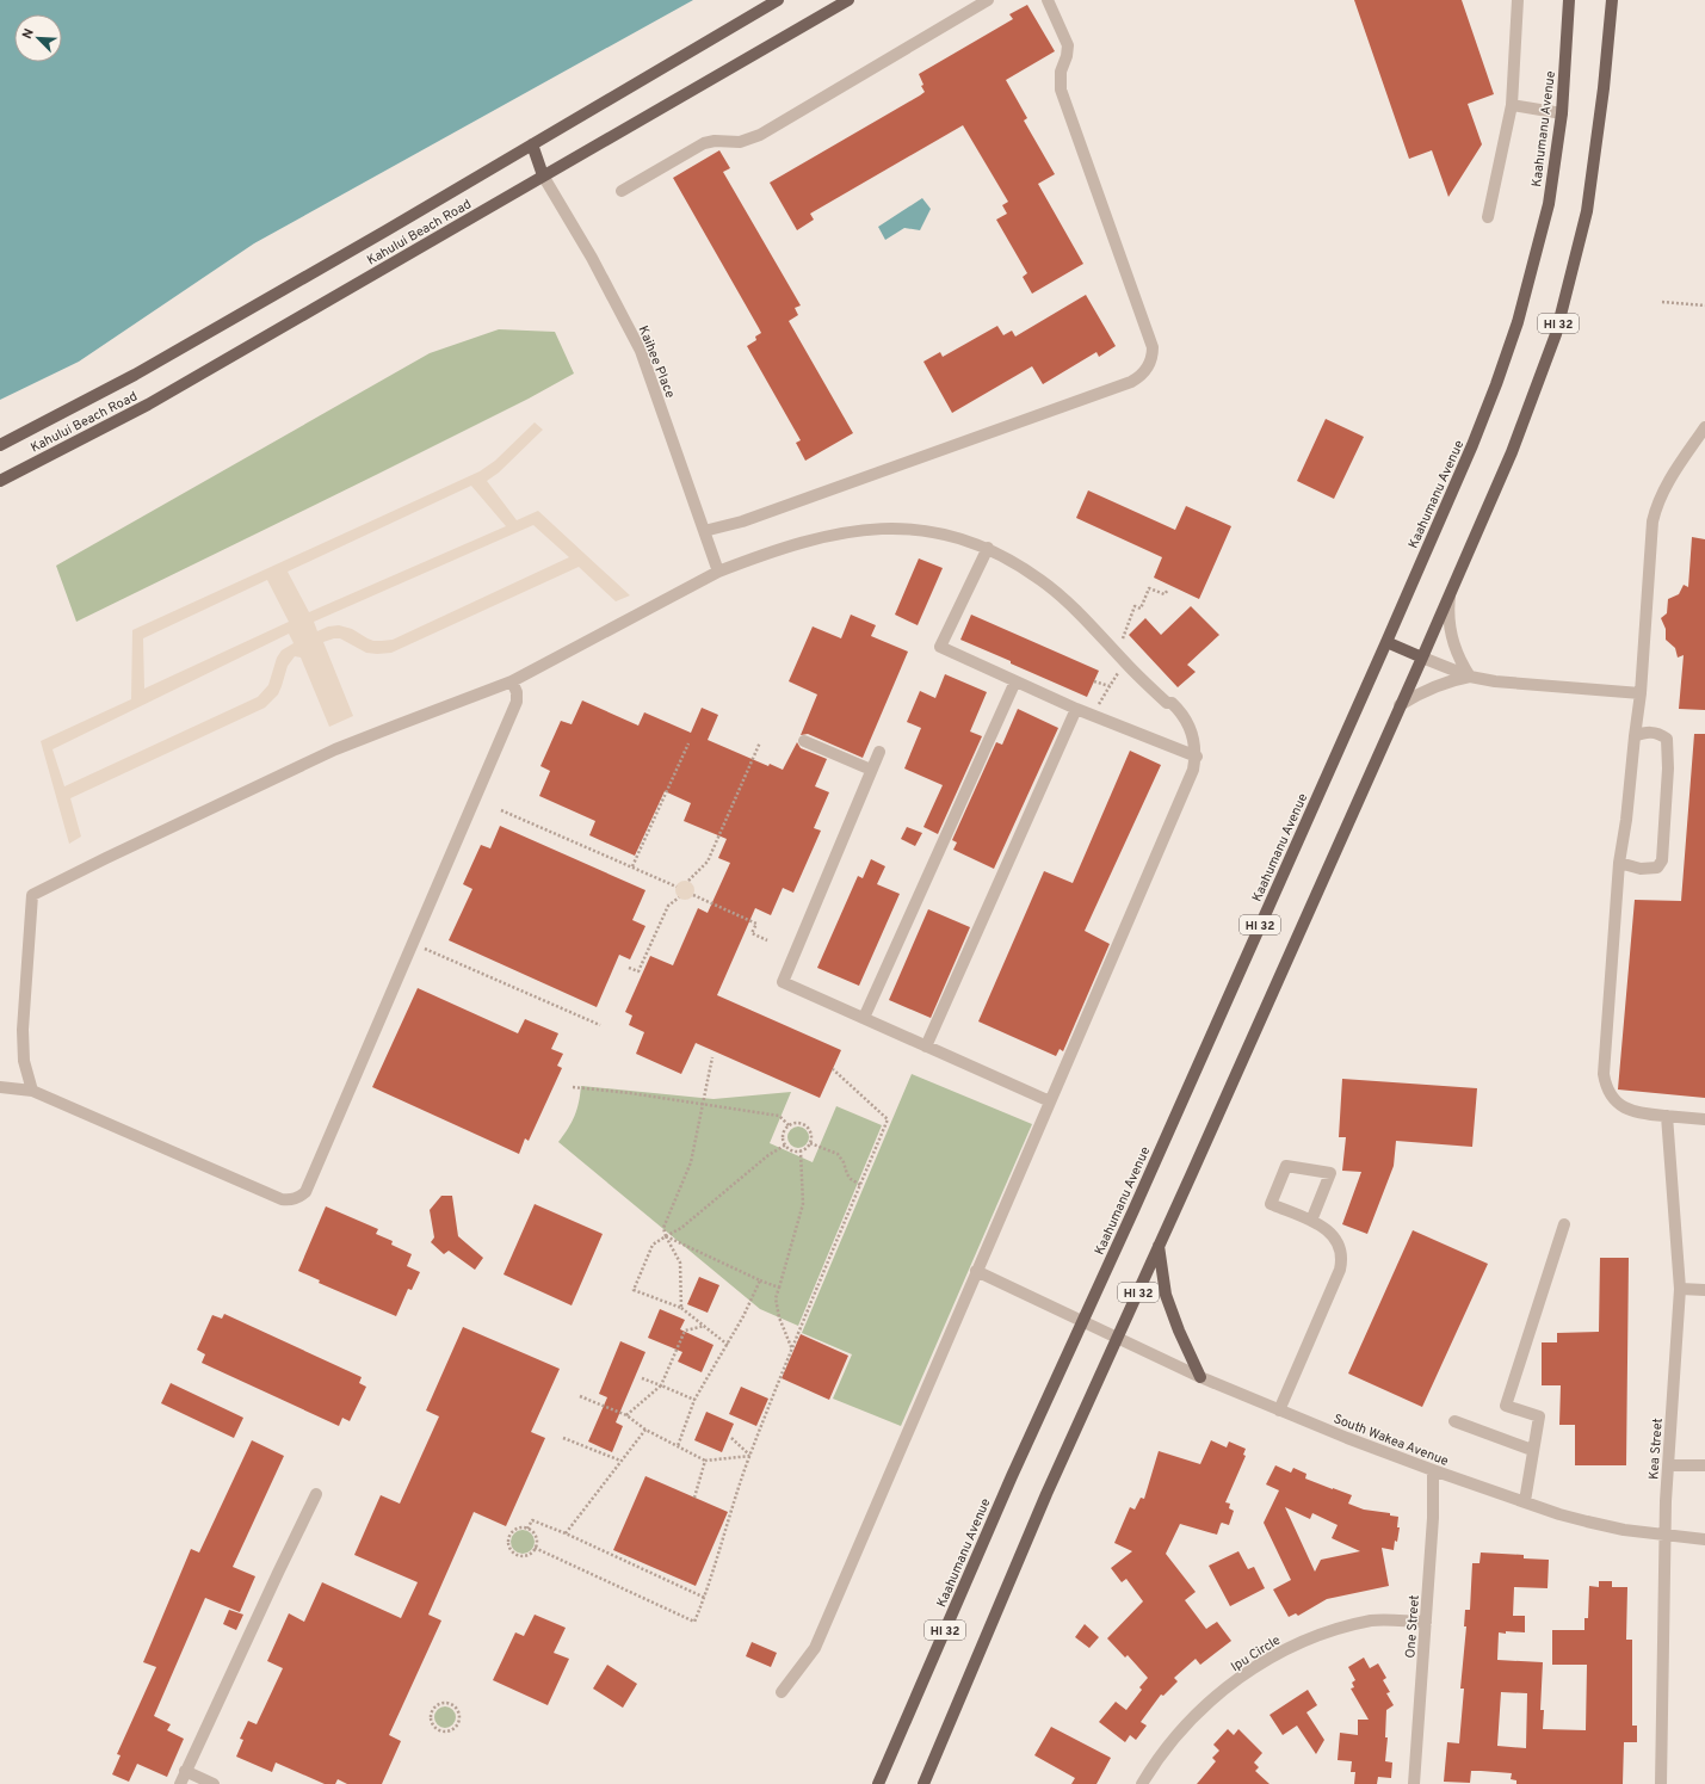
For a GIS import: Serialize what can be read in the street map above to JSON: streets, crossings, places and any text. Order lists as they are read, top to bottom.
{
  "streets": {
    "main road": ["Kaahumanu Avenue", "Kahului Beach Road", "HI 32"],
    "street": [
      "Kaihee Place",
      "South Wakea Avenue",
      "Kea Street",
      "One Street",
      "Ipu Circle"
    ]
  },
  "crossings": [
    ["Kaahumanu Avenue", "South Wakea Avenue"],
    ["Kahului Beach Road", "Kaihee Place"],
    ["HI 32", "South Wakea Avenue"],
    ["South Wakea Avenue", "Kea Street"],
    ["South Wakea Avenue", "One Street"],
    ["One Street", "Ipu Circle"]
  ],
  "north": "top left"
}
